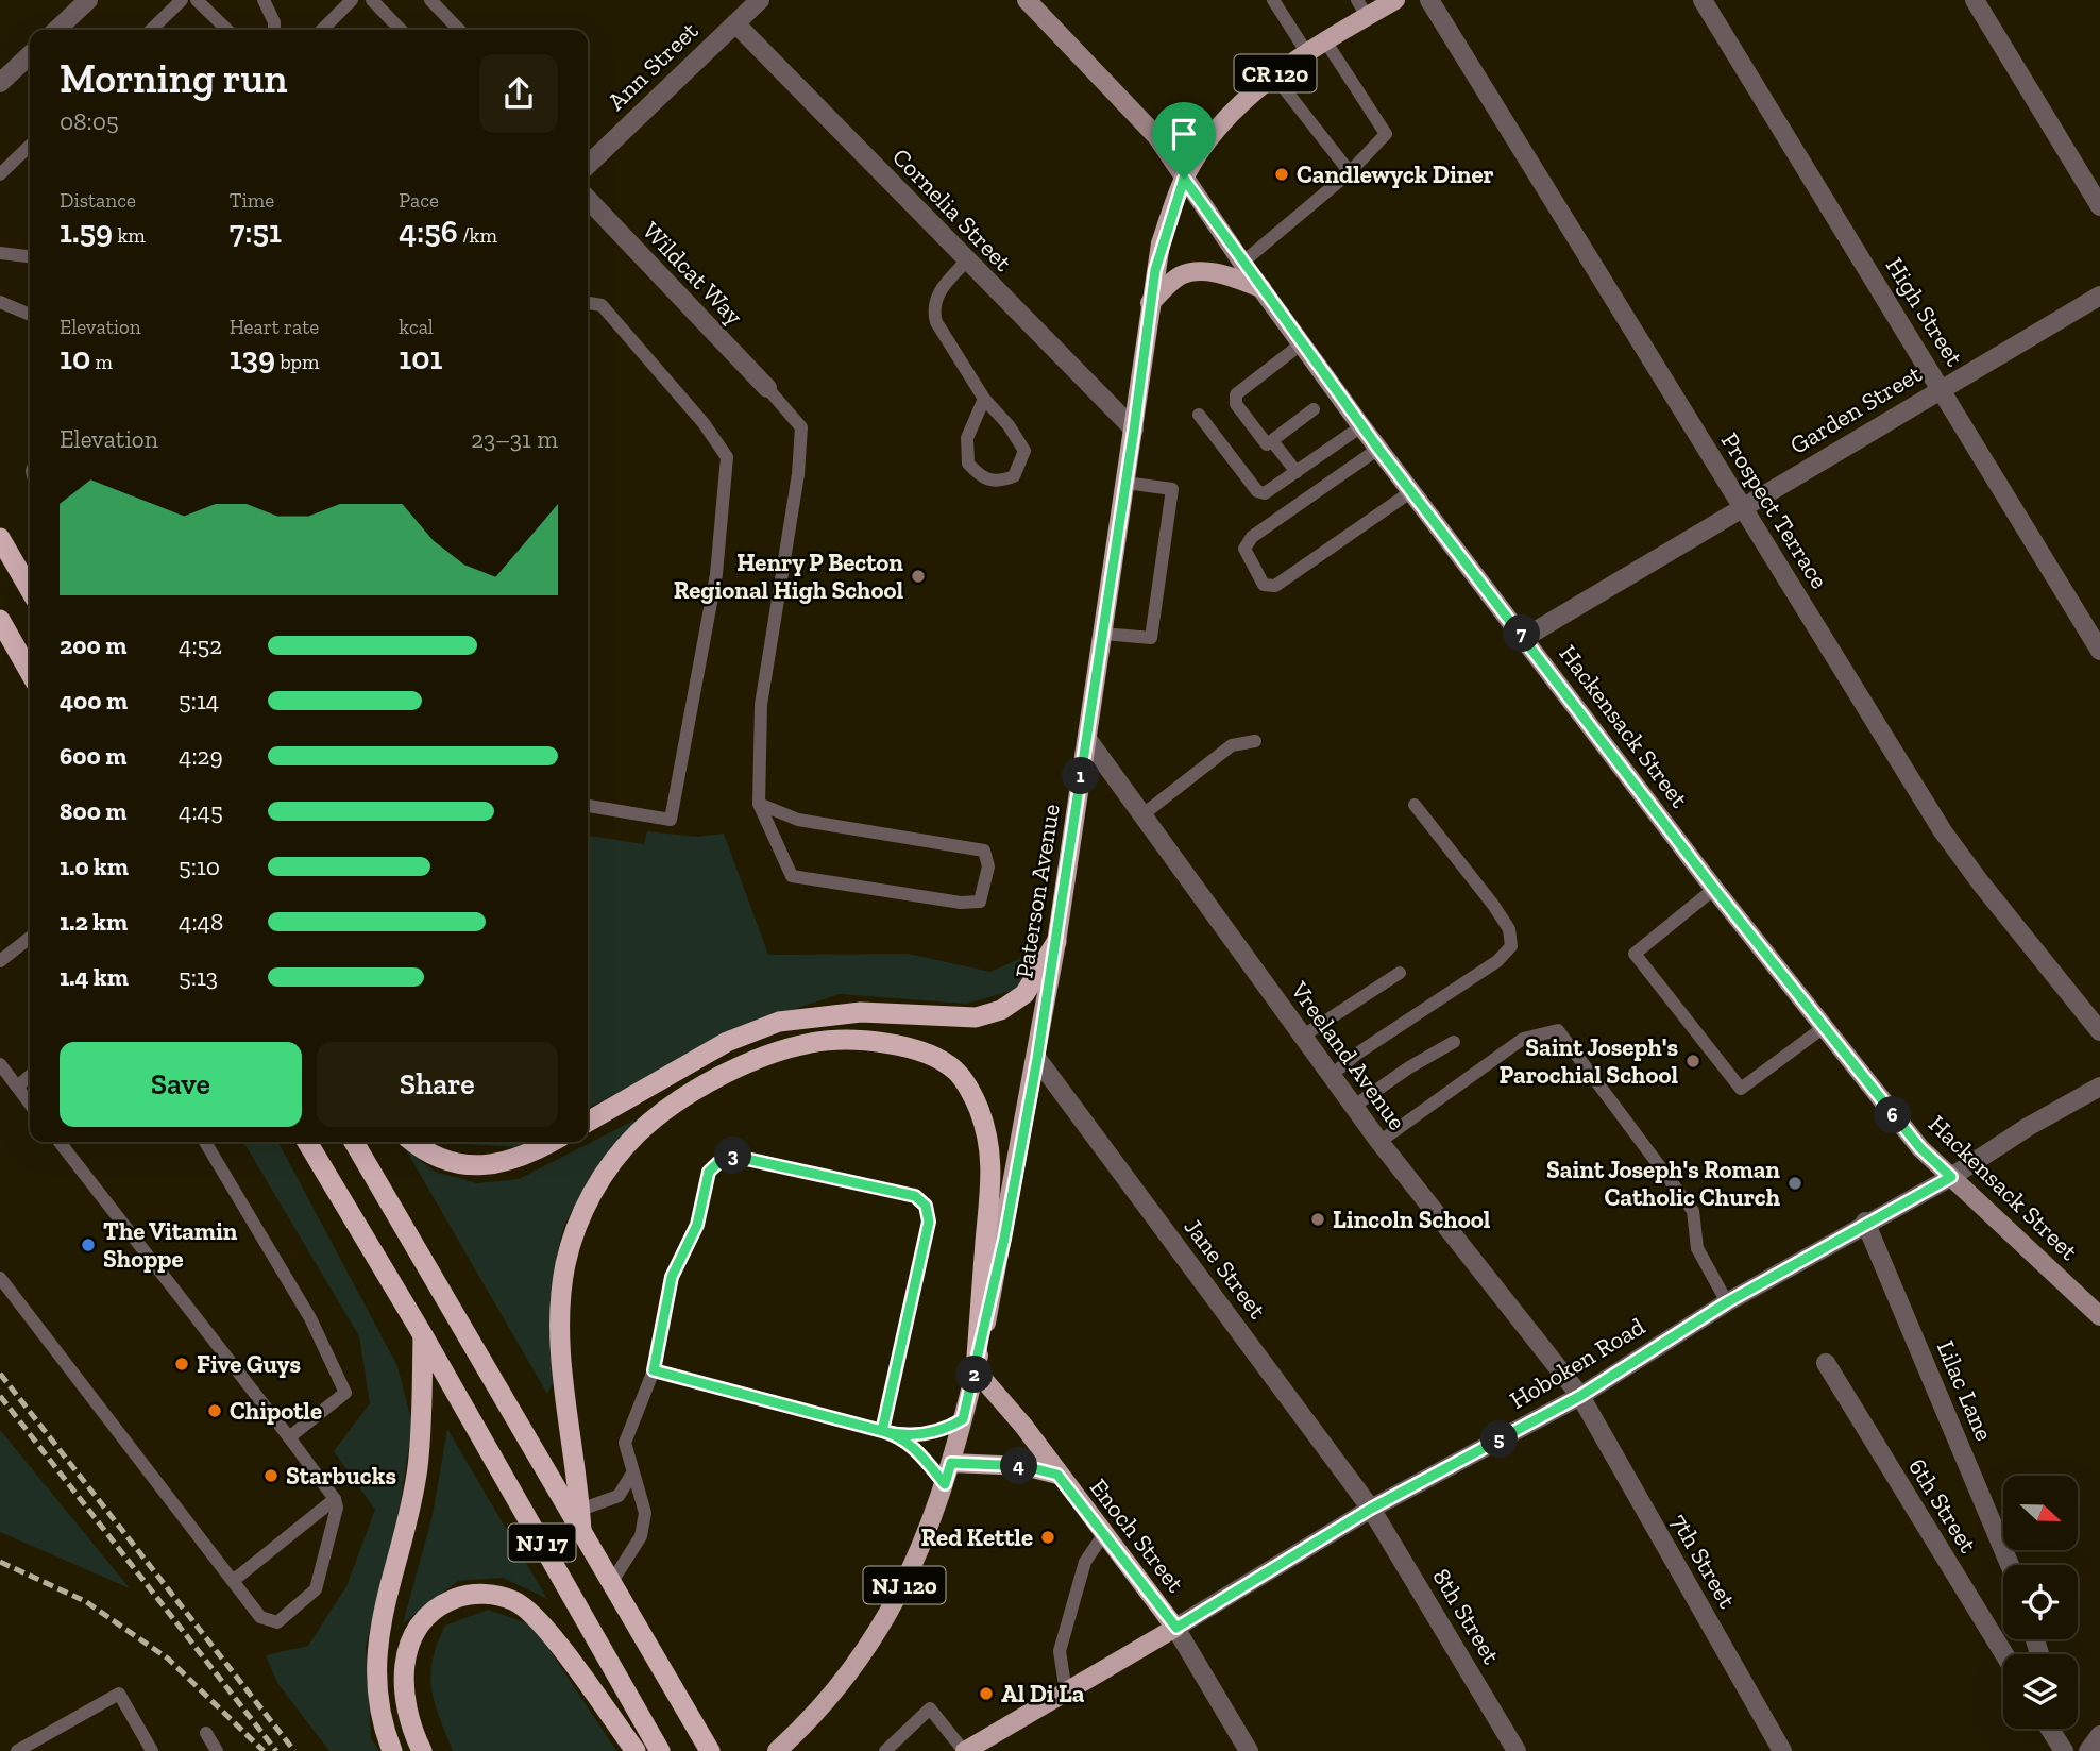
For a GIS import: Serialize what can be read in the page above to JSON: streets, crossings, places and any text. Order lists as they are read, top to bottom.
{
  "streets": {
    "highway": ["NJ 17"],
    "main road": [
      "CR 120",
      "Hackensack Street",
      "Paterson Avenue",
      "Hoboken Road",
      "Enoch Street",
      "NJ 120"
    ],
    "street": [
      "Ann Street",
      "Cornelia Street",
      "Wildcat Way",
      "High Street",
      "Garden Street",
      "Prospect Terrace",
      "Vreeland Avenue",
      "Jane Street",
      "Lilac Lane",
      "6th Street",
      "7th Street",
      "8th Street"
    ]
  },
  "crossings": [
    ["Ann Street", "Cornelia Street"],
    ["Cornelia Street", "Paterson Avenue"],
    ["High Street", "Garden Street"],
    ["Garden Street", "Prospect Terrace"],
    ["Garden Street", "Hackensack Street"],
    ["Hackensack Street", "Paterson Avenue"],
    ["Hackensack Street", "Hoboken Road"],
    ["Paterson Avenue", "Vreeland Avenue"],
    ["Paterson Avenue", "Jane Street"],
    ["Paterson Avenue", "Enoch Street"],
    ["Vreeland Avenue", "Hoboken Road"],
    ["Vreeland Avenue", "7th Street"],
    ["Jane Street", "Hoboken Road"],
    ["Jane Street", "8th Street"],
    ["Hoboken Road", "Lilac Lane"],
    ["Hoboken Road", "Enoch Street"],
    ["Hoboken Road", "7th Street"],
    ["Hoboken Road", "8th Street"]
  ],
  "places": [
    "Candlewyck Diner",
    "Henry P Becton Regional High School",
    "Saint Joseph's Parochial School",
    "Saint Joseph's Roman Catholic Church",
    "Lincoln School",
    "The Vitamin Shoppe",
    "Five Guys",
    "Chipotle",
    "Starbucks",
    "Red Kettle",
    "Al Di La"
  ],
  "north": "right",
  "page": {
    "heading": ["Morning run", "08:05"],
    "stats": [
      ["Distance", "1.59 km"],
      ["Time", "7:51"],
      ["Pace", "4:56 /km"],
      ["Elevation", "10 m"],
      ["Heart rate", "139 bpm"],
      ["kcal", "101"]
    ],
    "chart": ["Elevation", "23–31 m"],
    "pins": [
      "7",
      "1",
      "6",
      "3",
      "2",
      "5",
      "4"
    ],
    "list": [
      {
        "name": "200 m",
        "note": "4:52"
      },
      {
        "name": "400 m",
        "note": "5:14"
      },
      {
        "name": "600 m",
        "note": "4:29"
      },
      {
        "name": "800 m",
        "note": "4:45"
      },
      {
        "name": "1.0 km",
        "note": "5:10"
      },
      {
        "name": "1.2 km",
        "note": "4:48"
      },
      {
        "name": "1.4 km",
        "note": "5:13"
      }
    ],
    "buttons": ["Save", "Share"]
  }
}
